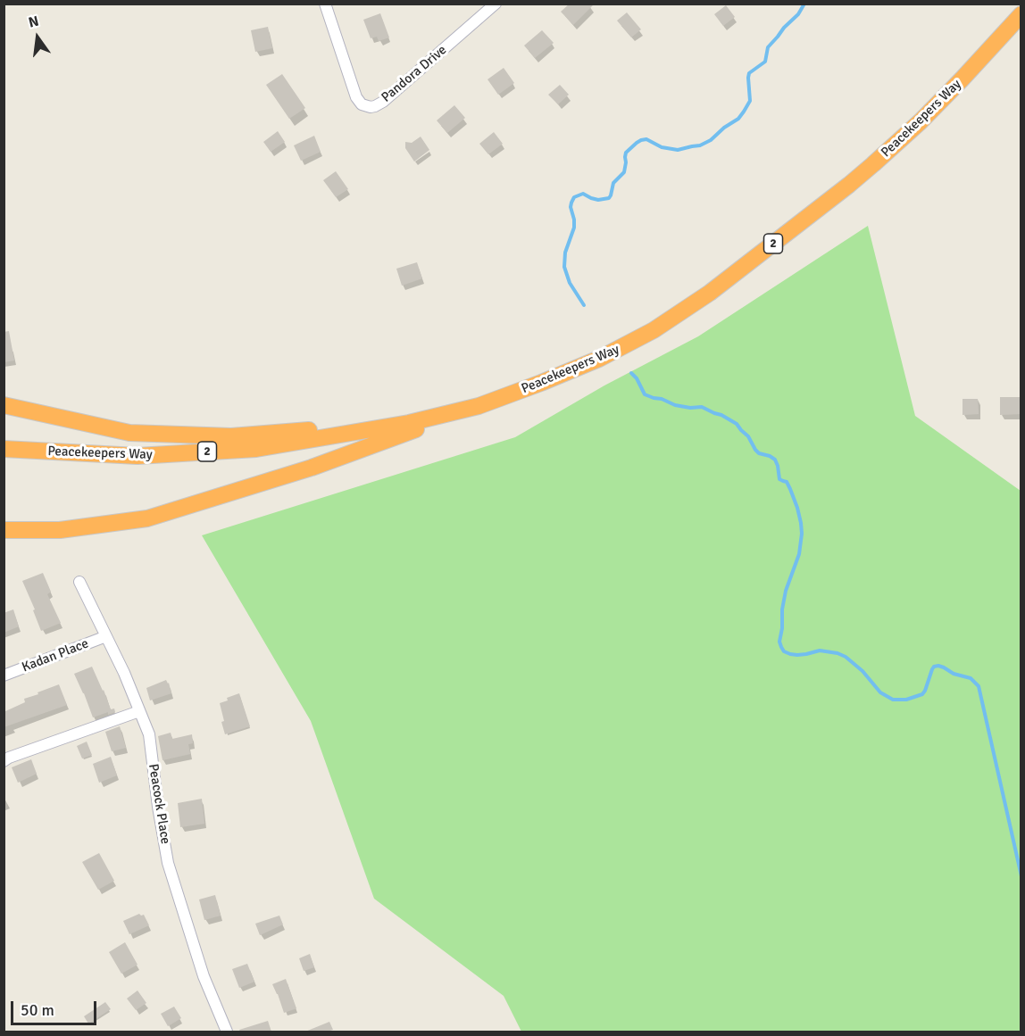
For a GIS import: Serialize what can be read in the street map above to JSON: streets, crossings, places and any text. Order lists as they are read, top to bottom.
{
  "streets": {
    "highway": ["Peacekeepers Way", "2"],
    "street": ["Pandora Drive", "Kadan Place", "Peacock Place"]
  },
  "crossings": [
    ["Kadan Place", "Peacock Place"]
  ],
  "scale_bar": "50 m",
  "north": "top"
}
